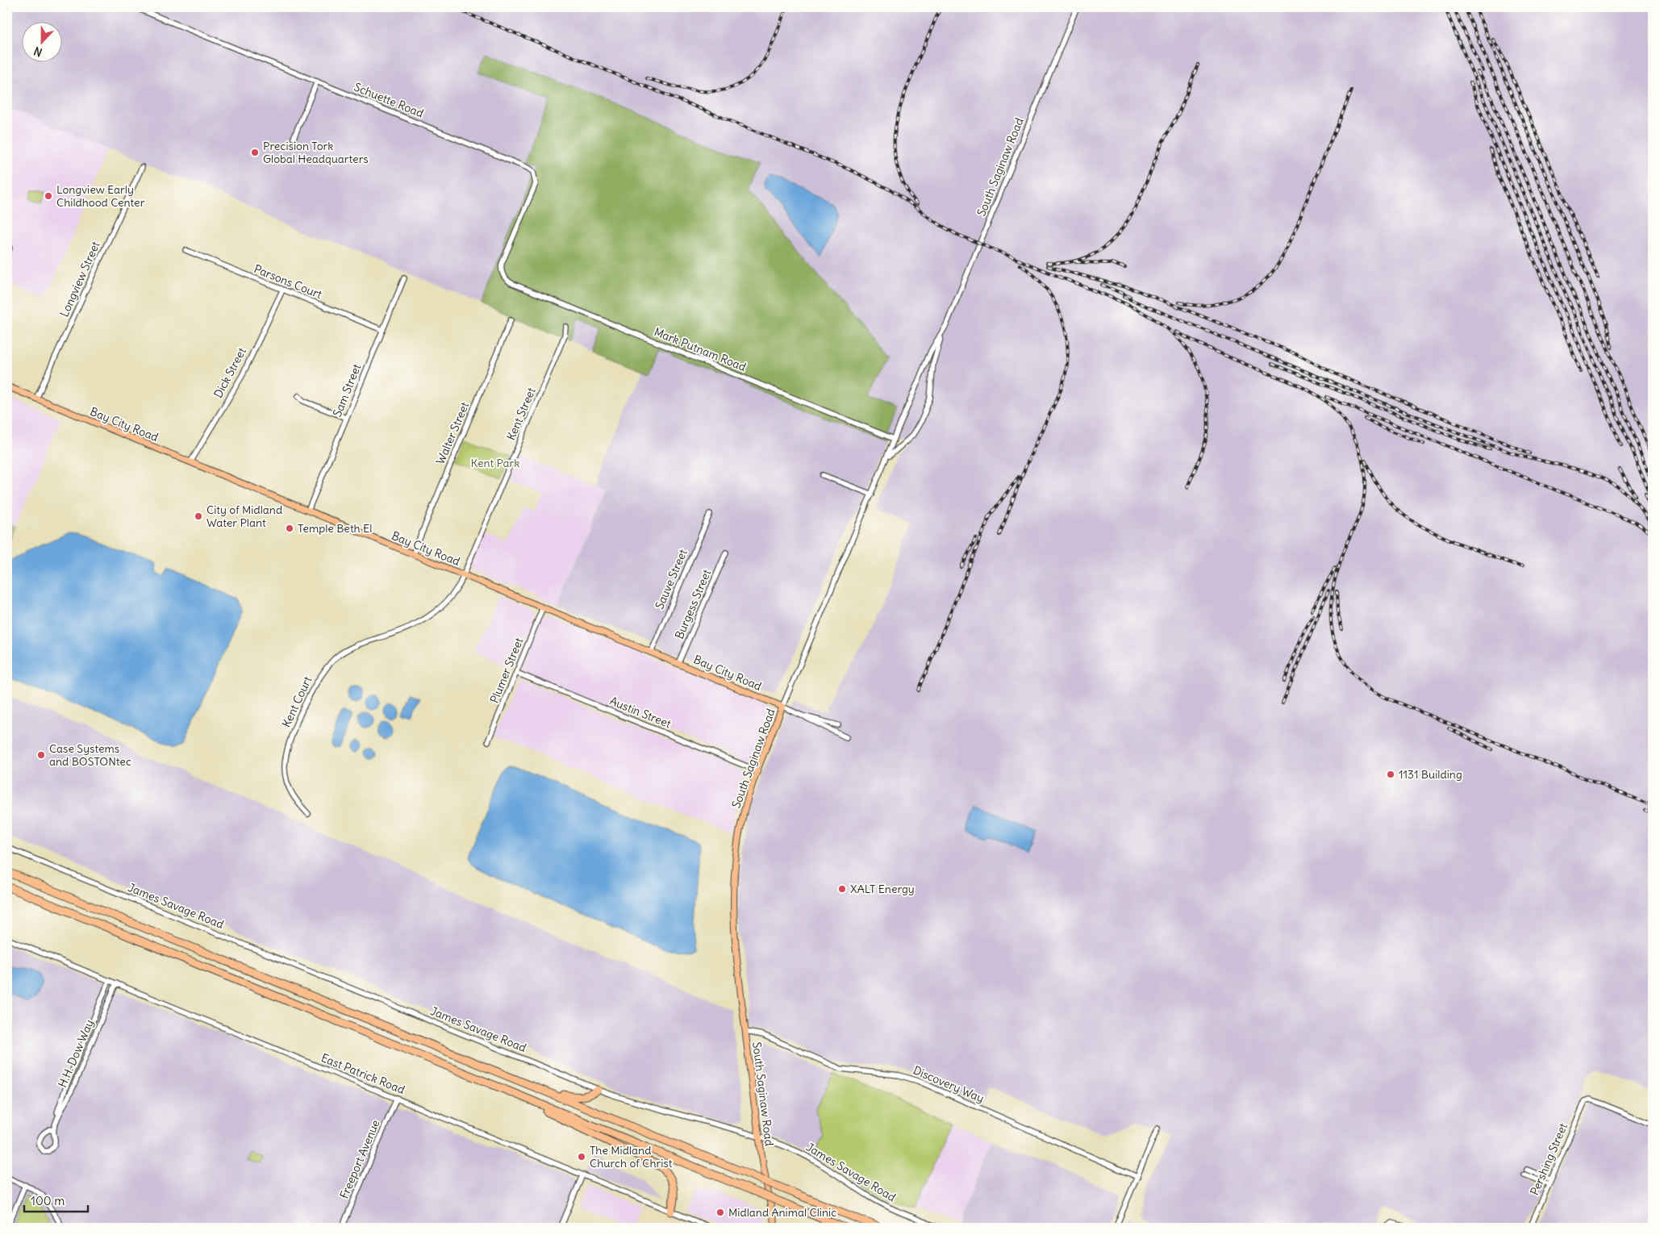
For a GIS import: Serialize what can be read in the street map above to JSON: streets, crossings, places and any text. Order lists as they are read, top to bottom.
{
  "streets": {
    "main road": ["South Saginaw Road", "Bay City Road"],
    "street": [
      "Schuette Road",
      "Longview Street",
      "Parsons Court",
      "Mark Putnam Road",
      "Dick Street",
      "Sam Street",
      "Kent Street",
      "Walter Street",
      "Sauve Street",
      "Burgess Street",
      "Plumer Street",
      "Kent Court",
      "Austin Street",
      "James Savage Road",
      "H.H. Dow Way",
      "East Patrick Road",
      "Discovery Way",
      "Freeport Avenue",
      "Pershing Street"
    ]
  },
  "crossings": [
    ["Schuette Road", "Mark Putnam Road"],
    ["South Saginaw Road", "Mark Putnam Road"],
    ["South Saginaw Road", "Bay City Road"],
    ["South Saginaw Road", "Austin Street"],
    ["South Saginaw Road", "James Savage Road"],
    ["South Saginaw Road", "Discovery Way"],
    ["Longview Street", "Bay City Road"],
    ["Parsons Court", "Dick Street"],
    ["Parsons Court", "Sam Street"],
    ["Dick Street", "Bay City Road"],
    ["Sam Street", "Bay City Road"],
    ["Kent Street", "Bay City Road"],
    ["Kent Street", "Kent Court"],
    ["Bay City Road", "Walter Street"],
    ["Bay City Road", "Sauve Street"],
    ["Bay City Road", "Burgess Street"],
    ["Bay City Road", "Plumer Street"],
    ["Bay City Road", "Kent Court"],
    ["Plumer Street", "Austin Street"],
    ["H.H. Dow Way", "East Patrick Road"],
    ["East Patrick Road", "Freeport Avenue"]
  ],
  "parks": ["Kent Park"],
  "places": [
    "Precision Tork Global Headquarters",
    "Longview Early Childhood Center",
    "City of Midland Water Plant",
    "Temple Beth El",
    "Case Systems and BOSTONtec",
    "1131 Building",
    "XALT Energy",
    "The Midland Church of Christ",
    "Midland Animal Clinic"
  ],
  "scale_bar": "100 m",
  "north": "bottom"
}
